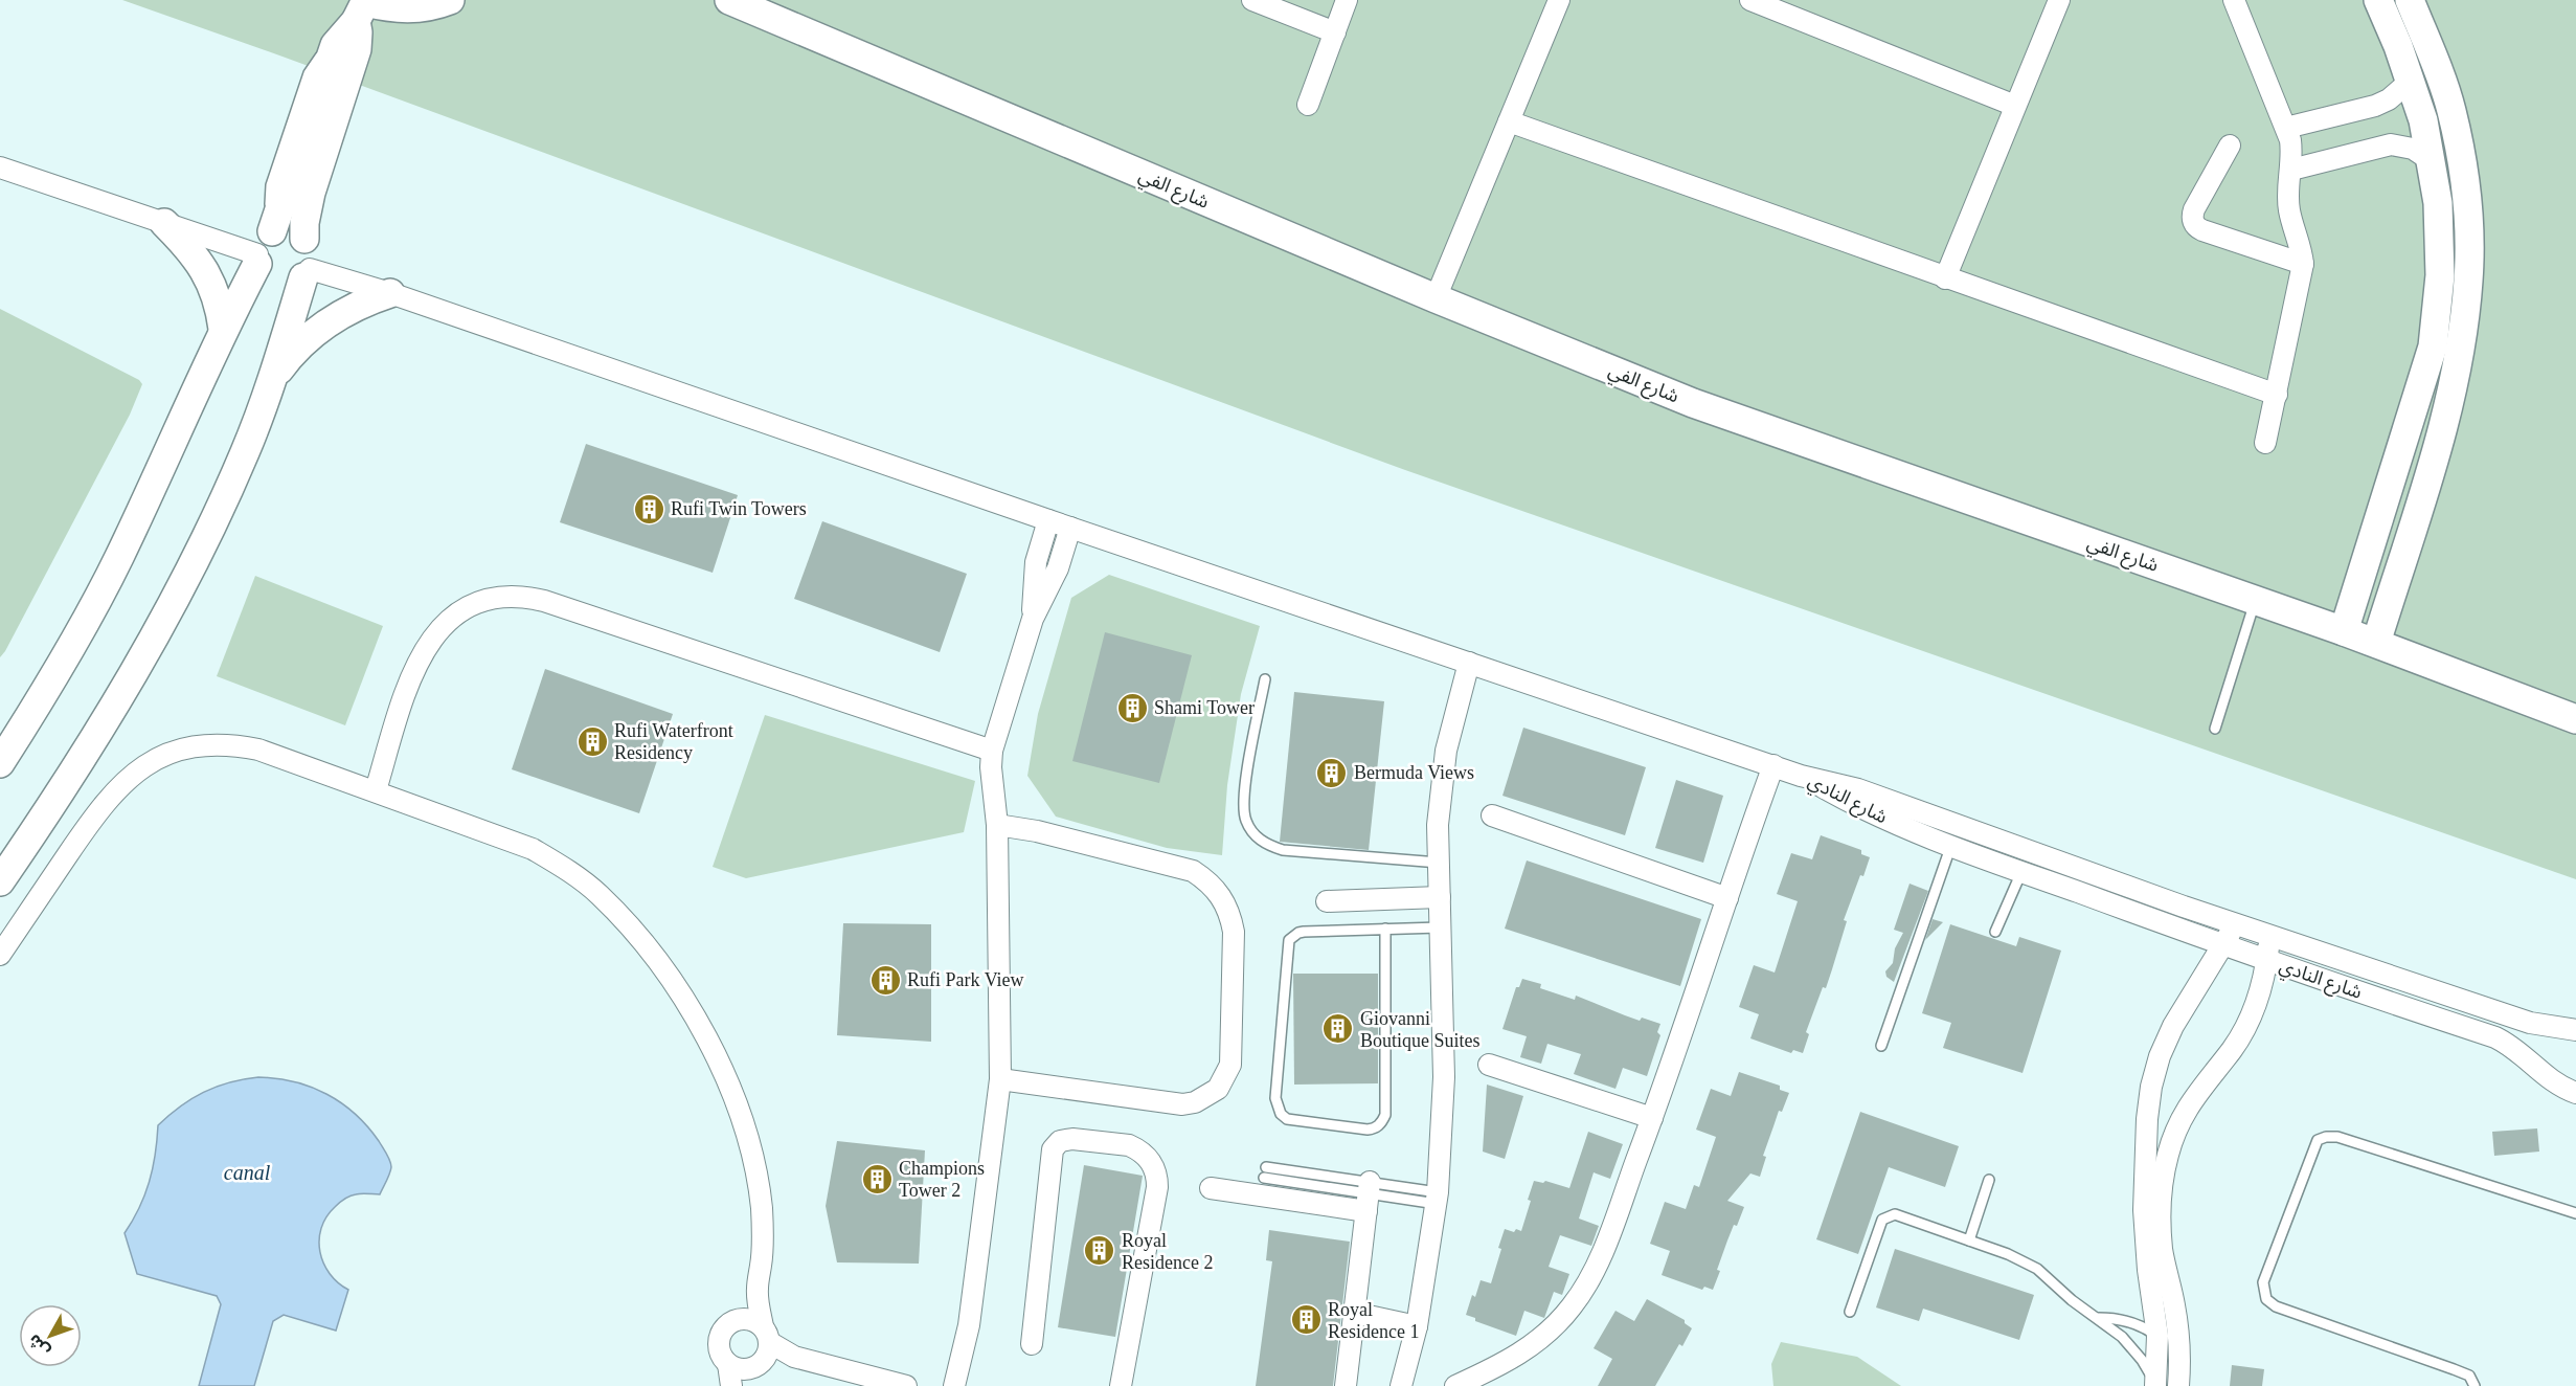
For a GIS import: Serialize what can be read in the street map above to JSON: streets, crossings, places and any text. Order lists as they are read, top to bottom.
{
  "streets": {
    "street": ["شارع الفي", "شارع النادي"]
  },
  "water": ["canal"],
  "places": {
    "building": [
      "Rufi Twin Towers",
      "Shami Tower",
      "Rufi Waterfront Residency",
      "Bermuda Views",
      "Rufi Park View",
      "Giovanni Boutique Suites",
      "Champions Tower 2",
      "Royal Residence 2",
      "Royal Residence 1"
    ]
  },
  "north": "bottom left"
}
